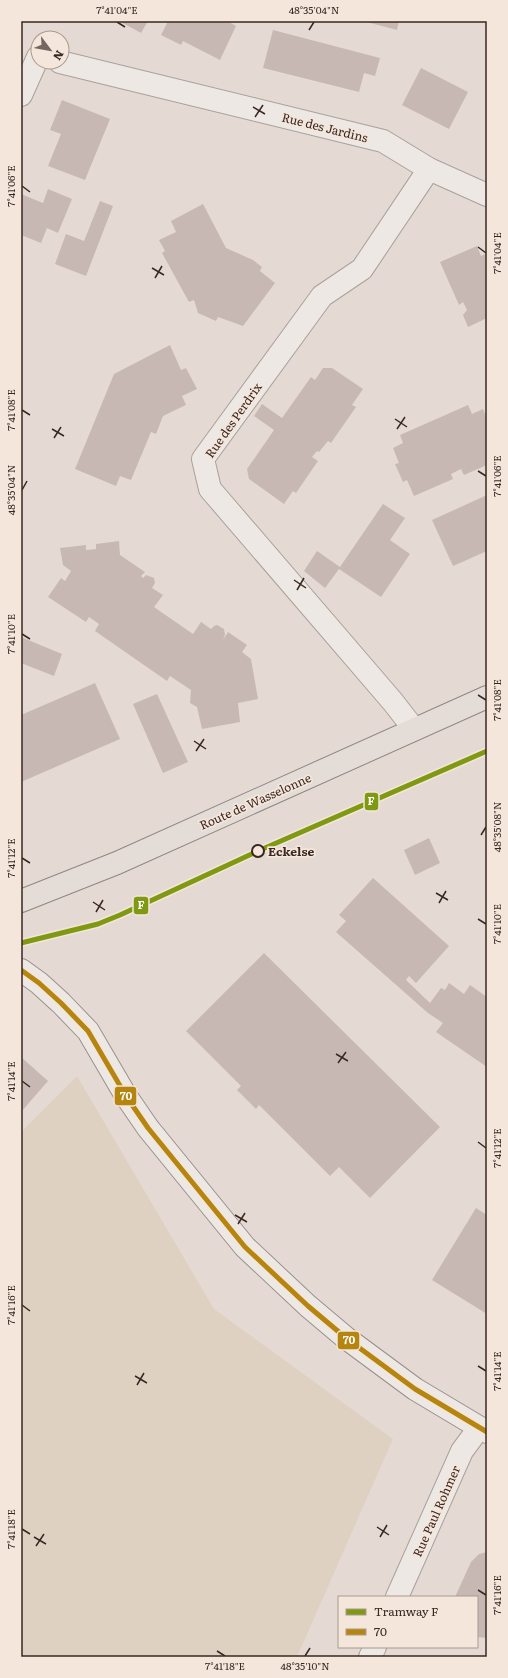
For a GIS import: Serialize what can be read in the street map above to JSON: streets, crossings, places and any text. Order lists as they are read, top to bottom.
{
  "streets": {
    "main road": ["Route de Wasselonne"],
    "street": ["Rue des Jardins", "Rue des Perdrix", "Rue Paul Rohmer"]
  },
  "crossings": [
    ["Rue des Jardins", "Rue des Perdrix"],
    ["Rue des Perdrix", "Route de Wasselonne"]
  ],
  "places": ["Eckelse"],
  "lines": ["tram line F", "transit line 70"],
  "legend": ["Tramway F", "70"],
  "north": "bottom right",
  "coordinates": [
    "7°41'04\"E",
    "48°35'04\"N",
    "7°41'06\"E",
    "7°41'08\"E",
    "7°41'10\"E",
    "48°35'08\"N",
    "7°41'12\"E",
    "7°41'14\"E",
    "7°41'16\"E",
    "7°41'18\"E",
    "48°35'10\"N"
  ]
}
